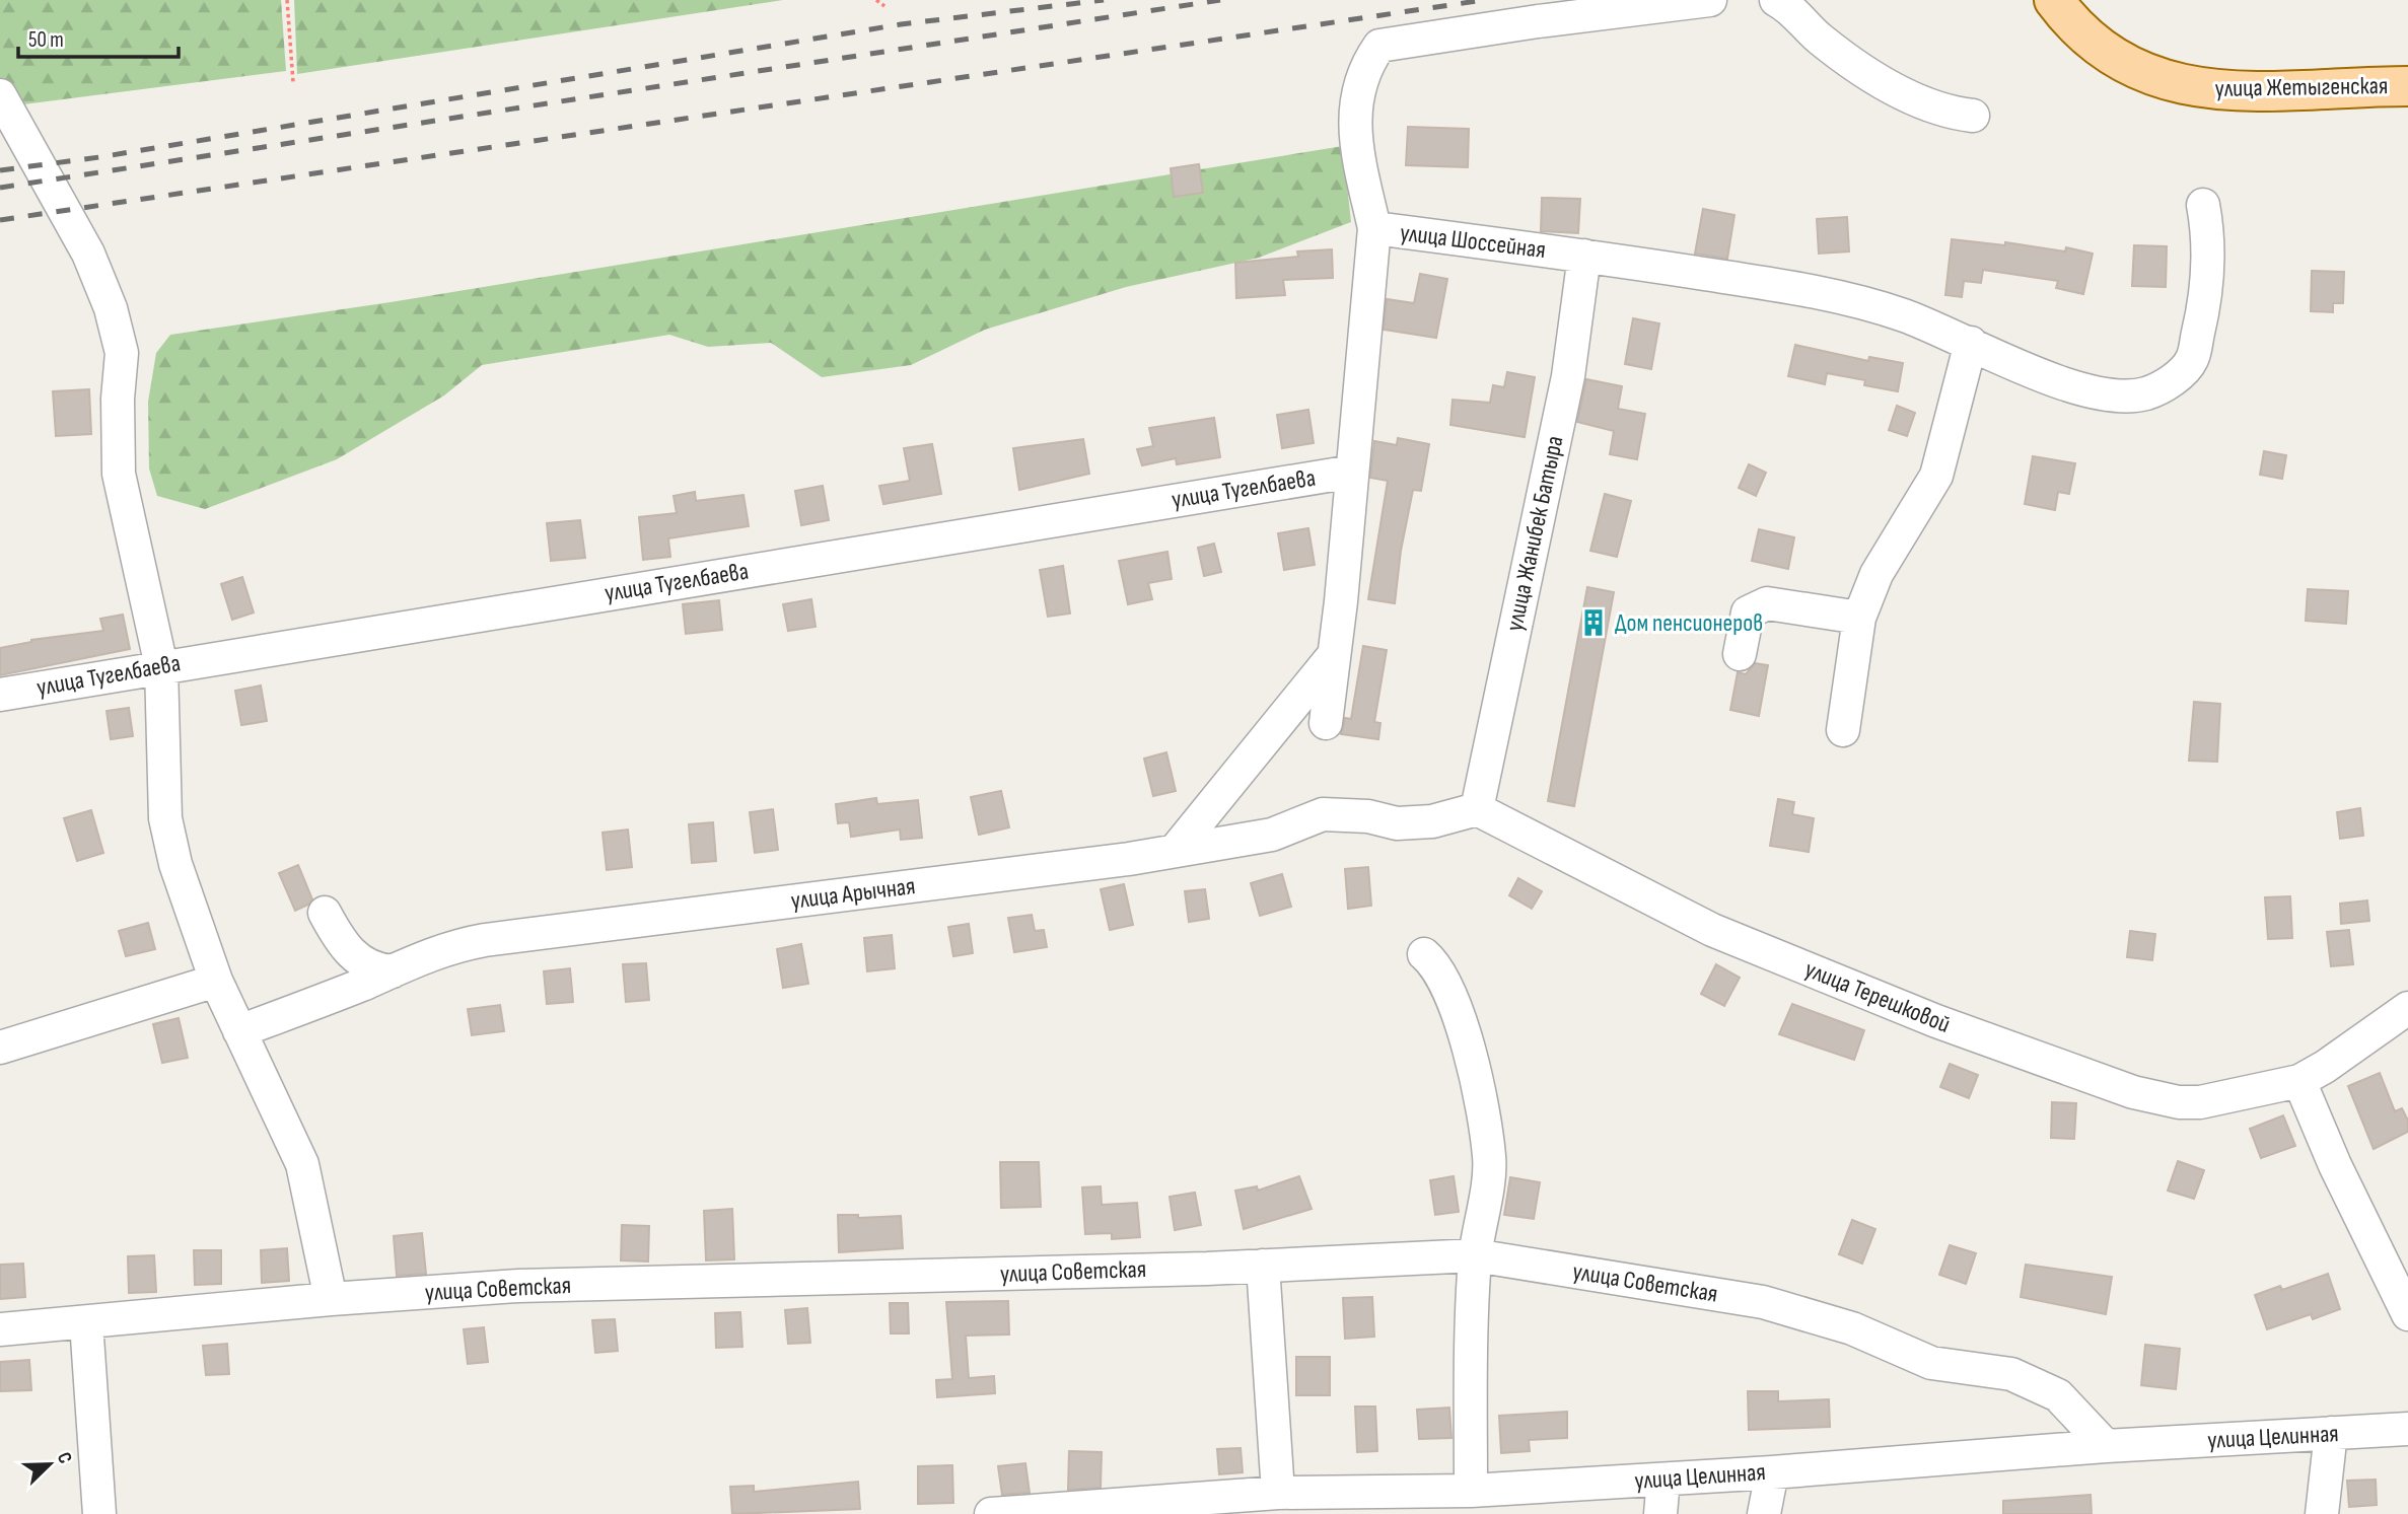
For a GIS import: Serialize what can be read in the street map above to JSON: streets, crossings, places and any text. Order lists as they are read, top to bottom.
{
  "streets": {
    "main road": ["улица Жетыгенская"],
    "street": [
      "улица Шоссейная",
      "улица Тугелбаева",
      "улица Жанибек Батыра",
      "улица Арычная",
      "улица Терешковой",
      "улица Советская",
      "улица Целинная"
    ]
  },
  "crossings": [
    ["улица Шоссейная", "улица Жанибек Батыра"],
    ["улица Жанибек Батыра", "улица Арычная"],
    ["улица Жанибек Батыра", "улица Терешковой"],
    ["улица Арычная", "улица Терешковой"],
    ["улица Советская", "улица Целинная"]
  ],
  "places": {
    "building": ["Дом пенсионеров"]
  },
  "scale_bar": "50 m",
  "north": "top right"
}
